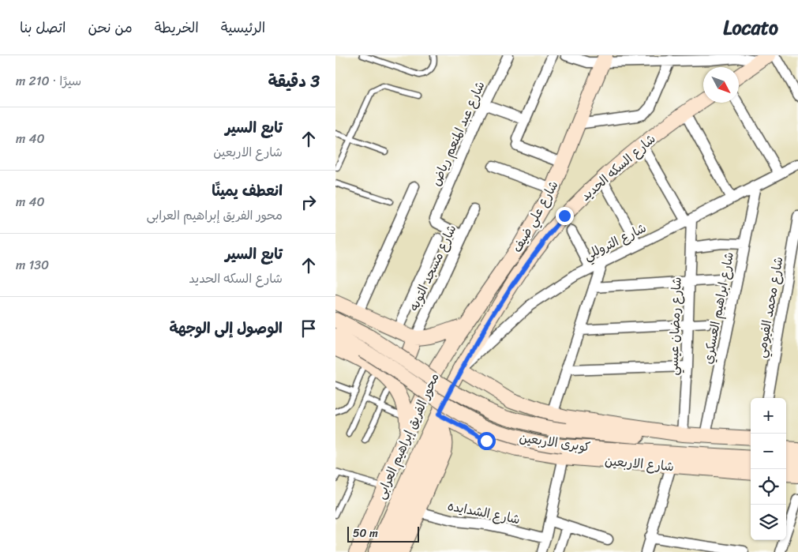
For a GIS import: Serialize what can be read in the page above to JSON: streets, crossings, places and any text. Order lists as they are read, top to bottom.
{
  "streets": {
    "street": [
      "شارع عبد المنعم رياض",
      "شارع السكه الحديد",
      "شارع علي ضيف",
      "شارع التروللي",
      "شارع مسجد التوبه",
      "شارع محمد الفيومي",
      "شارع ابراهيم العسكري",
      "شارع رمضان عيسي",
      "محور الفريق إبراهيم العرابى",
      "كوبرى الاربعين",
      "شارع الاربعين",
      "شارع الشدايده"
    ]
  },
  "crossings": [
    ["شارع عبد المنعم رياض", "شارع مسجد التوبه"],
    ["شارع السكه الحديد", "شارع التروللي"],
    ["شارع السكه الحديد", "محور الفريق إبراهيم العرابى"],
    ["شارع علي ضيف", "محور الفريق إبراهيم العرابى"],
    ["شارع التروللي", "شارع ابراهيم العسكري"],
    ["شارع التروللي", "شارع رمضان عيسي"],
    ["شارع التروللي", "محور الفريق إبراهيم العرابى"],
    ["محور الفريق إبراهيم العرابى", "شارع الاربعين"],
    ["كوبرى الاربعين", "شارع الاربعين"]
  ],
  "scale_bar": "50 m",
  "north": "bottom right",
  "page": {
    "header": "Locato",
    "nav": [
      "الرئيسية",
      "الخريطة",
      "من نحن",
      "اتصل بنا"
    ],
    "heading": ["3 دقيقة", "سيرًا · 210 m"],
    "list": [
      ["تابع السير", "شارع الاربعين", "40 m"],
      ["انعطف يمينًا", "محور الفريق إبراهيم العرابى", "40 m"],
      ["تابع السير", "شارع السكه الحديد", "130 m"],
      "الوصول إلى الوجهة"
    ],
    "map_buttons": ["+", "−"],
    "scale": "50 m"
  }
}
